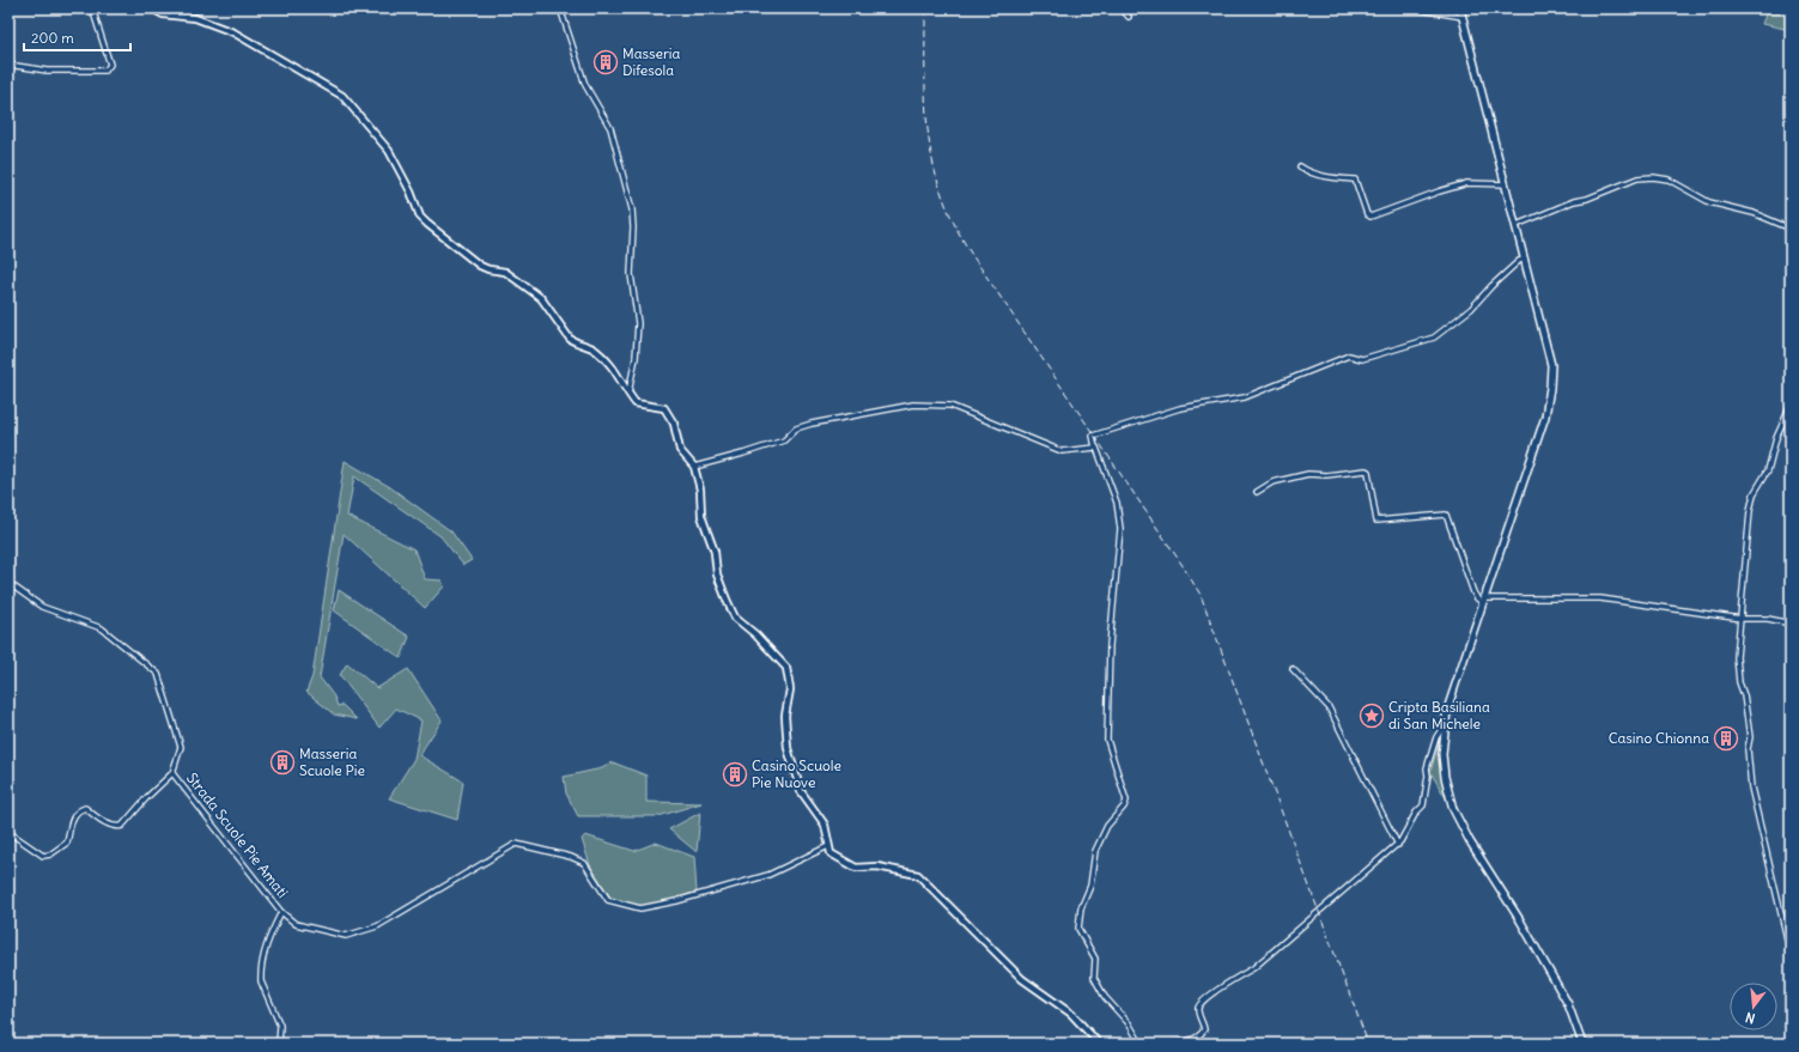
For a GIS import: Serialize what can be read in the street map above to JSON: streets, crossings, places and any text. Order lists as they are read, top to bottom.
{
  "streets": {
    "street": ["Strada Scuole Pie Amati"]
  },
  "places": {
    "building": [
      "Masseria Difesola",
      "Casino Chionna",
      "Masseria Scuole Pie",
      "Casino Scuole Pie Nuove"
    ],
    "place": ["Cripta Basiliana di San Michele"]
  },
  "scale_bar": "200 m",
  "north": "bottom"
}
